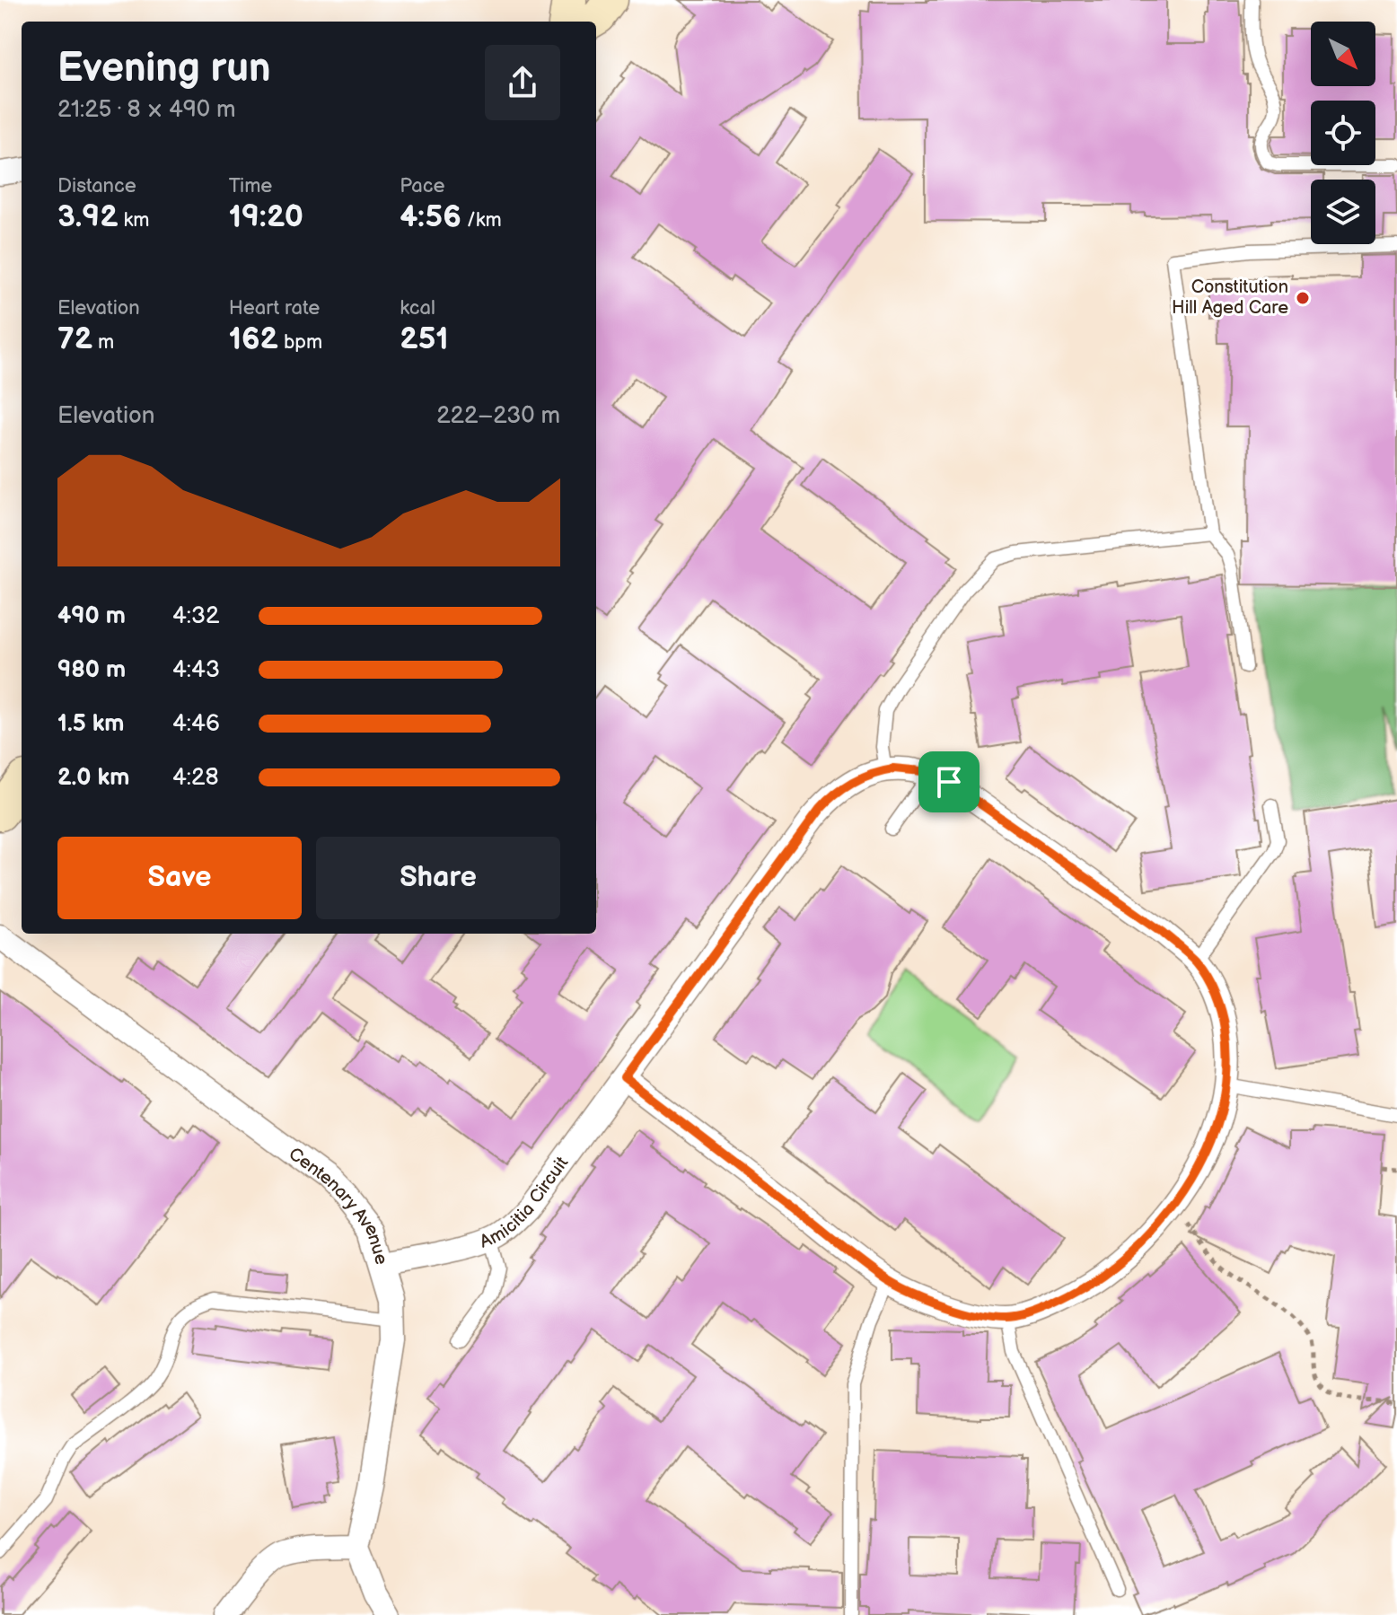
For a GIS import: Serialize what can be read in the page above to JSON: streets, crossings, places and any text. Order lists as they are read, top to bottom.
{
  "streets": {
    "street": ["Amicitia Circuit", "Centenary Avenue"]
  },
  "crossings": [
    ["Amicitia Circuit", "Centenary Avenue"]
  ],
  "places": ["Constitution Hill Aged Care"],
  "north": "bottom right",
  "page": {
    "heading": ["Evening run", "21:25 · 8 × 490 m"],
    "stats": [
      ["Distance", "3.92 km"],
      ["Time", "19:20"],
      ["Pace", "4:56 /km"],
      ["Elevation", "72 m"],
      ["Heart rate", "162 bpm"],
      ["kcal", "251"]
    ],
    "chart": ["Elevation", "222–230 m"],
    "list": [
      {
        "name": "490 m",
        "note": "4:32"
      },
      {
        "name": "980 m",
        "note": "4:43"
      },
      {
        "name": "1.5 km",
        "note": "4:46"
      },
      {
        "name": "2.0 km",
        "note": "4:28"
      }
    ],
    "buttons": ["Save", "Share"]
  }
}
